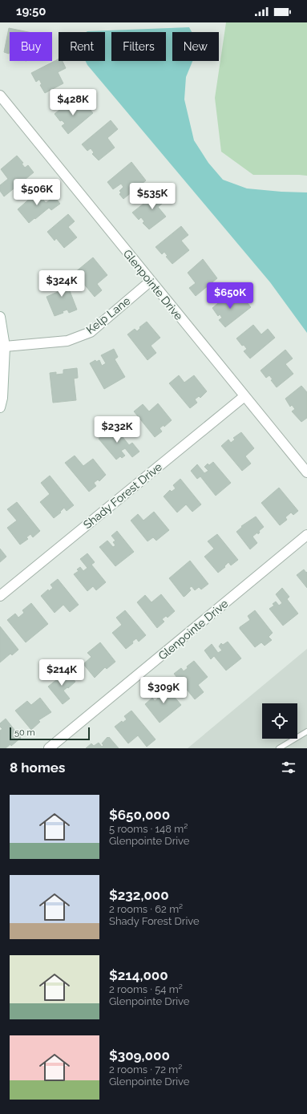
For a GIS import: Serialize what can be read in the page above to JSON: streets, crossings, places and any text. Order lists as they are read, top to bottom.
{
  "streets": {
    "street": ["Glenpointe Drive", "Kelp Lane", "Shady Forest Drive"]
  },
  "crossings": [
    ["Glenpointe Drive", "Kelp Lane"],
    ["Glenpointe Drive", "Shady Forest Drive"]
  ],
  "scale_bar": "50 m",
  "page": {
    "status": "19:50",
    "chip": [
      "Buy",
      "Rent",
      "Filters",
      "New"
    ],
    "price": [
      "$428K",
      "$506K",
      "$535K",
      "$324K",
      "$650K",
      "$232K",
      "$214K",
      "$309K"
    ],
    "scale": "50 m",
    "heading": "8 homes",
    "list": [
      {
        "name": "$650,000",
        "note": "5 rooms · 148 m² · Glenpointe Drive"
      },
      {
        "name": "$232,000",
        "note": "2 rooms · 62 m² · Shady Forest Drive"
      },
      {
        "name": "$214,000",
        "note": "2 rooms · 54 m² · Glenpointe Drive"
      },
      {
        "name": "$309,000",
        "note": "2 rooms · 72 m² · Glenpointe Drive"
      }
    ]
  }
}
